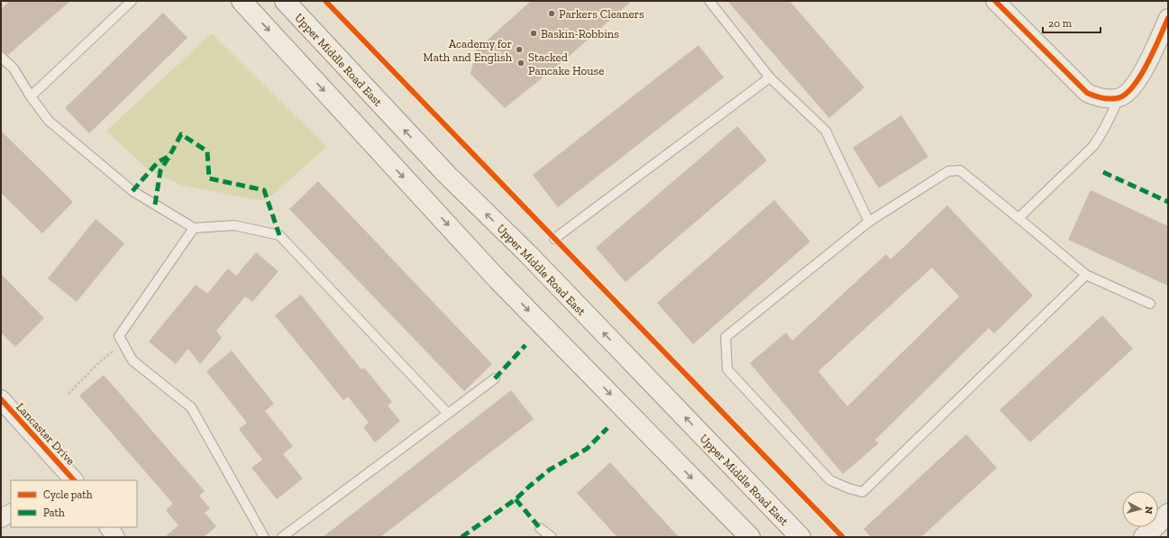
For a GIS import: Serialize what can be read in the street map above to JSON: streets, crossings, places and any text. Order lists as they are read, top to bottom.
{
  "streets": {
    "main road": ["Upper Middle Road East"],
    "street": ["Lancaster Drive"]
  },
  "places": [
    "Parkers Cleaners",
    "Baskin-Robbins",
    "Academy for Math and English",
    "Stacked Pancake House"
  ],
  "legend": ["Cycle path", "Path"],
  "scale_bar": "20 m",
  "north": "right"
}
